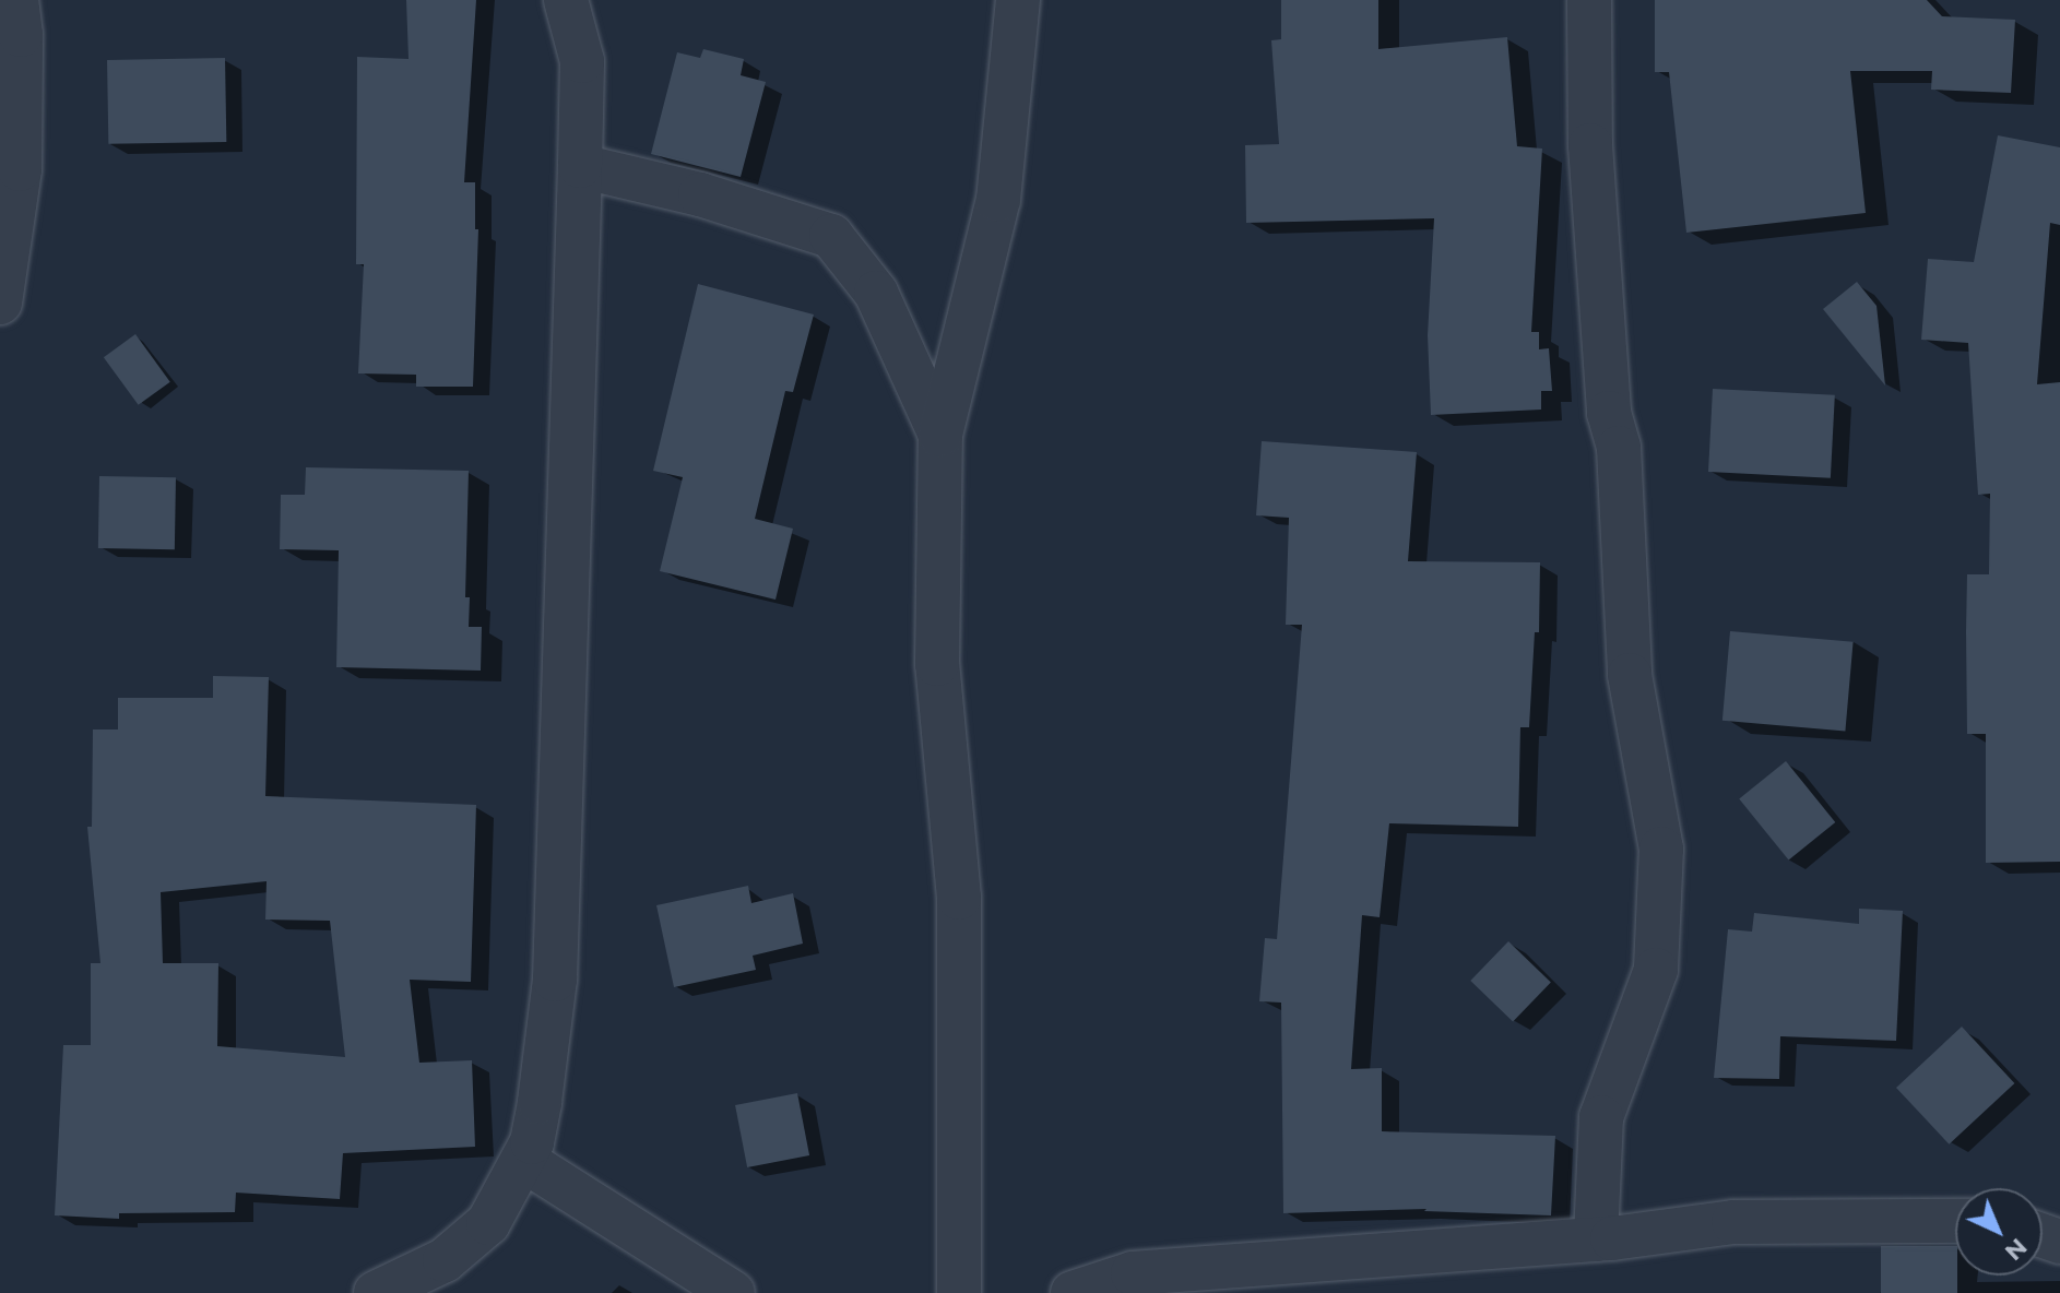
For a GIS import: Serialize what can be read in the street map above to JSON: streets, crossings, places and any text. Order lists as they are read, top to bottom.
{
  "north": "bottom right"
}
